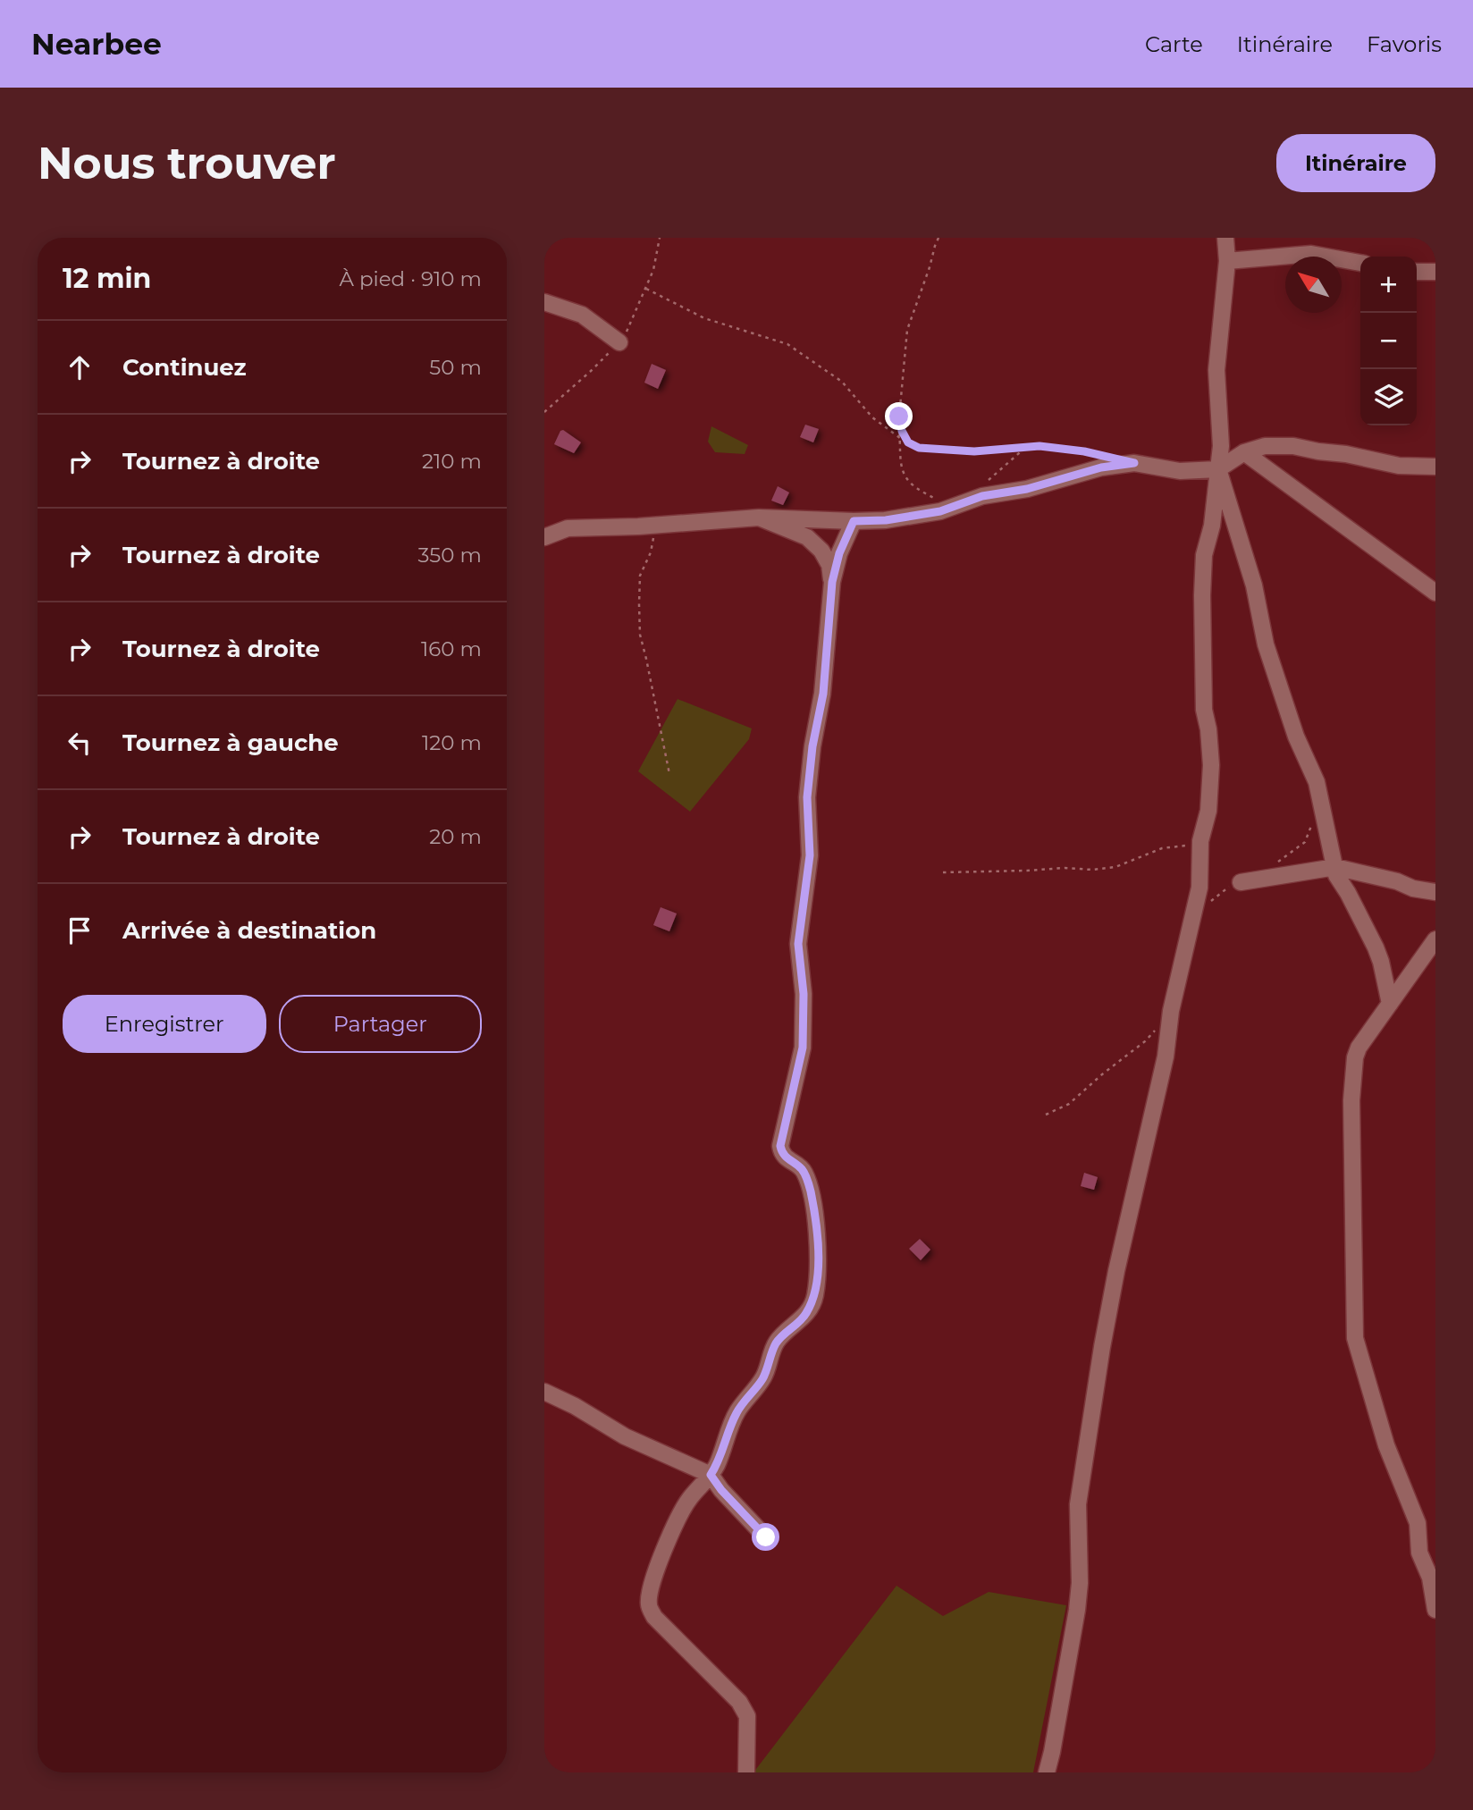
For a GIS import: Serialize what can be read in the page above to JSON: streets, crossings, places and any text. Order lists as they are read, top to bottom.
{
  "north": "top left",
  "page": {
    "header": "Nearbee",
    "nav": ["Carte", "Itinéraire", "Favoris"],
    "buttons": [
      "Itinéraire",
      ["Enregistrer", "Partager"]
    ],
    "title": "Nous trouver",
    "heading": ["12 min", "À pied · 910 m"],
    "map_buttons": ["+", "−"],
    "list": [
      ["Continuez", "50 m"],
      ["Tournez à droite", "210 m"],
      ["Tournez à droite", "350 m"],
      ["Tournez à droite", "160 m"],
      ["Tournez à gauche", "120 m"],
      ["Tournez à droite", "20 m"],
      "Arrivée à destination"
    ]
  }
}
